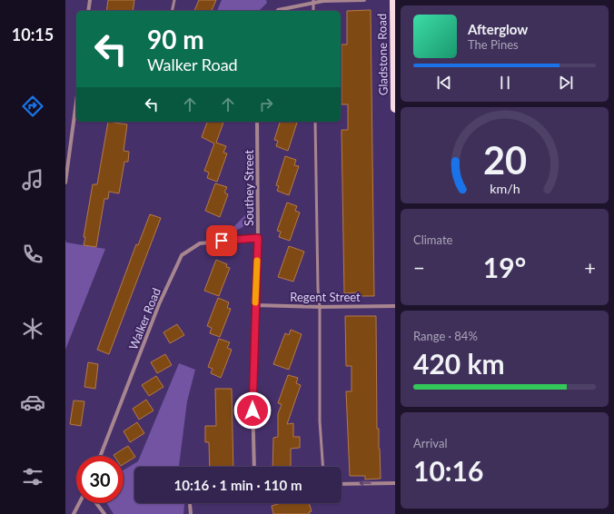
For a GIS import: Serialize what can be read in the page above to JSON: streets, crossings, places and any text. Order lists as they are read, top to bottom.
{
  "streets": {
    "main road": ["Gladstone Road"],
    "street": ["Southey Street", "Regent Street", "Walker Road"]
  },
  "crossings": [
    ["Southey Street", "Regent Street"],
    ["Southey Street", "Walker Road"]
  ],
  "page": {
    "tabs": "10:15",
    "turn": ["90 m", "Walker Road"],
    "song": ["Afterglow", "The Pines"],
    "tile": [
      "Climate",
      ["Range · 84%", "420 km"],
      ["Arrival", "10:16"]
    ],
    "heat": ["−", "19°", "+"],
    "limit": "30",
    "trip": "10:16 · 1 min · 110 m",
    "gauge": ["20", "km/h"]
  }
}
